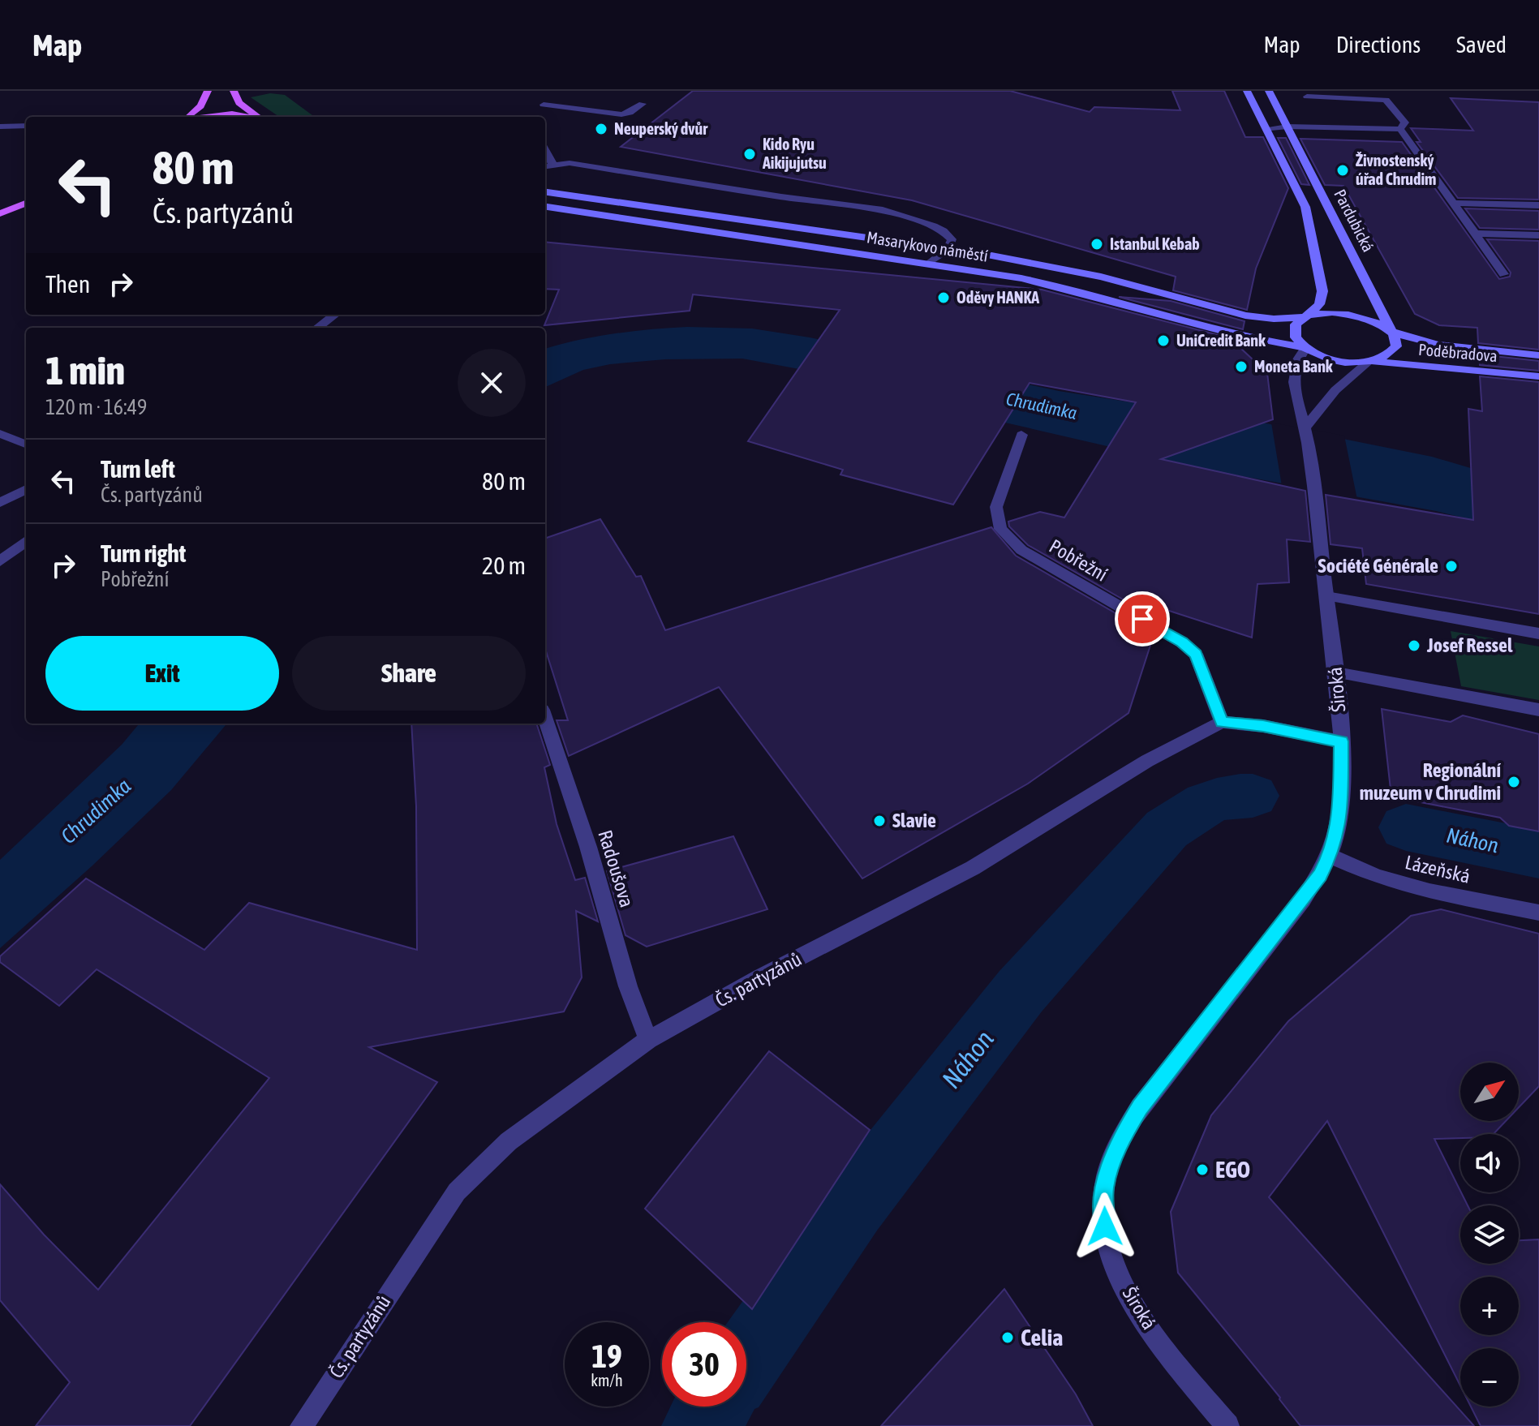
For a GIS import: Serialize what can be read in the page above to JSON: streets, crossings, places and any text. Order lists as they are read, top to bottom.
{
  "streets": {
    "main road": ["Pardubická", "Masarykovo náměstí", "Poděbradova"],
    "street": [
      "Pobřežní",
      "Široká",
      "Radoušova",
      "Lázeňská",
      "Čs. partyzánů"
    ]
  },
  "crossings": [
    ["Pardubická", "Masarykovo náměstí"],
    ["Pardubická", "Poděbradova"],
    ["Masarykovo náměstí", "Poděbradova"],
    ["Masarykovo náměstí", "Široká"],
    ["Pobřežní", "Čs. partyzánů"],
    ["Široká", "Lázeňská"],
    ["Radoušova", "Čs. partyzánů"]
  ],
  "water": ["Chrudimka", "Náhon"],
  "places": [
    "Neuperský dvůr",
    "Kido Ryu Aikijujutsu",
    "Živnostenský úřad Chrudim",
    "Istanbul Kebab",
    "Oděvy HANKA",
    "UniCredit Bank",
    "Moneta Bank",
    "Société Générale",
    "Josef Ressel",
    "Regionální muzeum v Chrudimi",
    "Slavie",
    "EGO",
    "Celia"
  ],
  "north": "top right",
  "page": {
    "header": "Map",
    "nav": ["Map", "Directions", "Saved"],
    "turn": ["80 m", "Čs. partyzánů"],
    "then": "Then",
    "heading": ["1 min", "120 m · 16:49"],
    "list": [
      {
        "name": "Turn left",
        "note": "Čs. partyzánů",
        "value": "80 m"
      },
      {
        "name": "Turn right",
        "note": "Pobřežní",
        "value": "20 m"
      }
    ],
    "buttons": ["Exit", "Share"],
    "map_buttons": ["+", "−"],
    "speed": "19 km/h",
    "limit": "30"
  }
}
